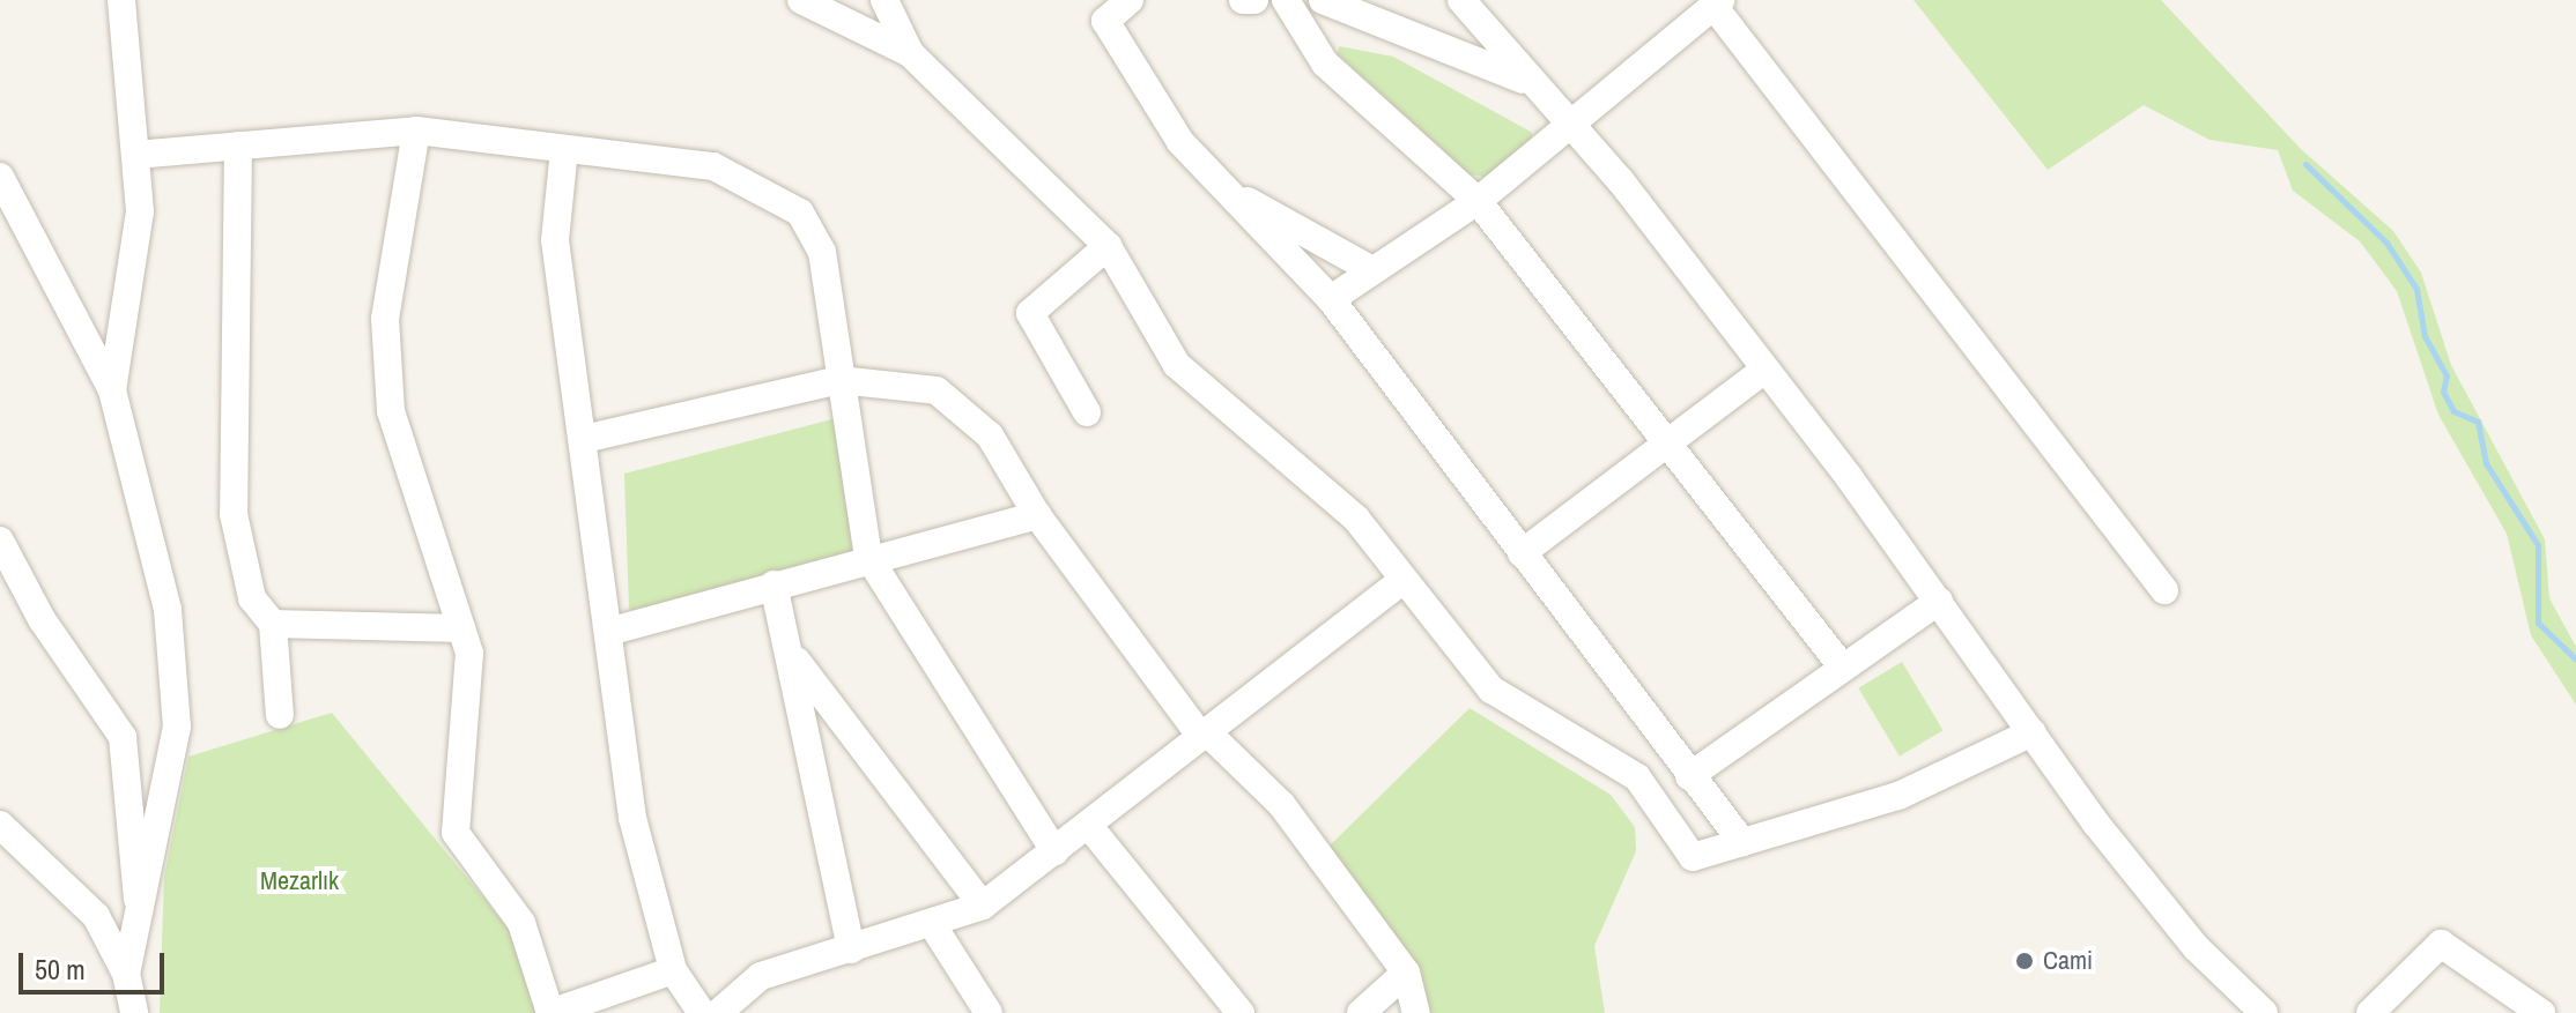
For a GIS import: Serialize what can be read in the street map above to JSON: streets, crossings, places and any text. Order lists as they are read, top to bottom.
{
  "parks": ["Mezarlık"],
  "places": ["Cami"],
  "scale_bar": "50 m"
}
